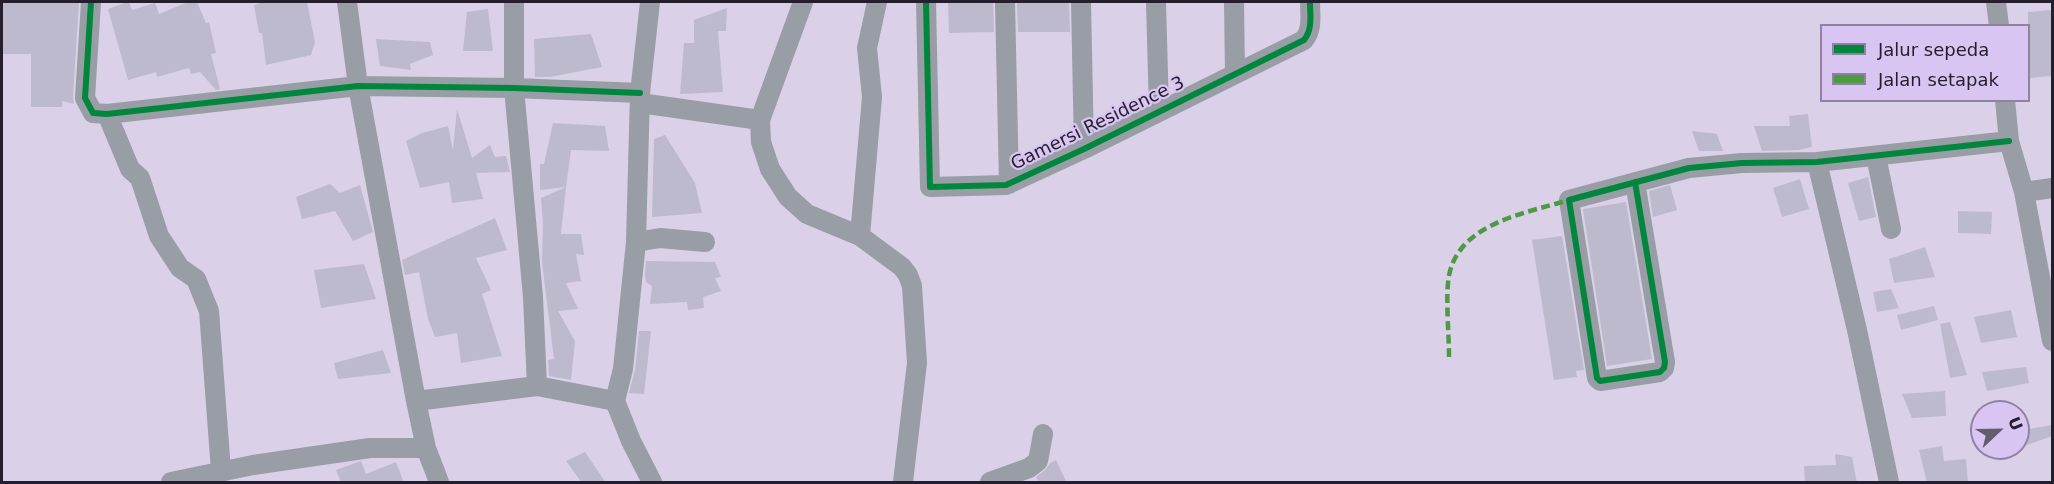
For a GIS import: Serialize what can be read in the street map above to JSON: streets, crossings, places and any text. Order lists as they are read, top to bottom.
{
  "streets": {
    "street": ["Gamersi Residence 3"]
  },
  "legend": ["Jalur sepeda", "Jalan setapak"],
  "north": "right"
}
